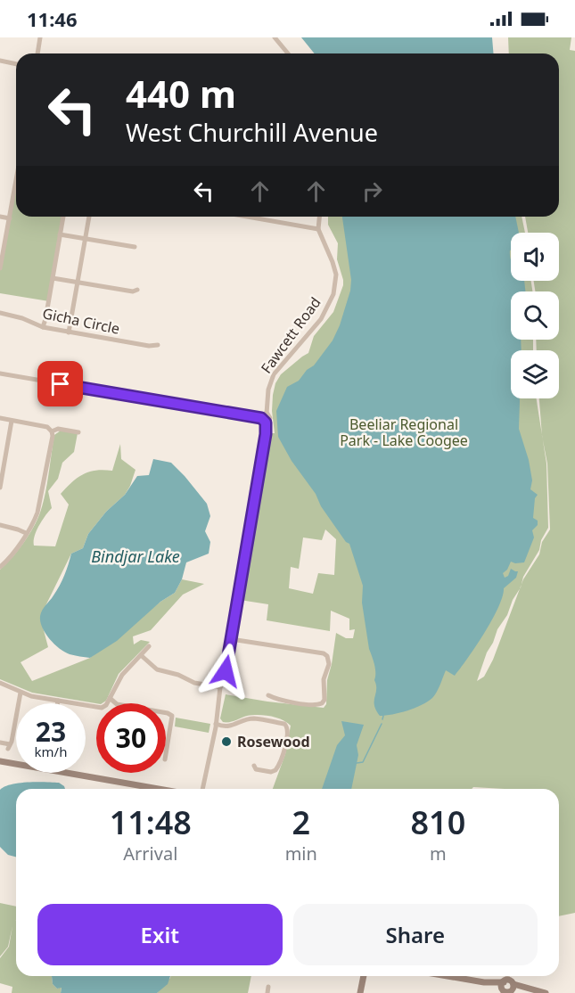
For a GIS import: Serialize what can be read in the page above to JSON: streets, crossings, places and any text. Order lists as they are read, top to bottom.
{
  "streets": {
    "street": ["Gicha Circle", "Fawcett Road"]
  },
  "water": ["Bindjar Lake"],
  "parks": ["Beeliar Regional Park - Lake Coogee"],
  "places": ["Rosewood"],
  "page": {
    "status": "11:46",
    "turn": ["440 m", "West Churchill Avenue"],
    "speed": "23 km/h",
    "limit": "30",
    "eta": [
      "11:48",
      "Arrival",
      "2",
      "min",
      "810",
      "m"
    ],
    "buttons": ["Exit", "Share"]
  }
}
